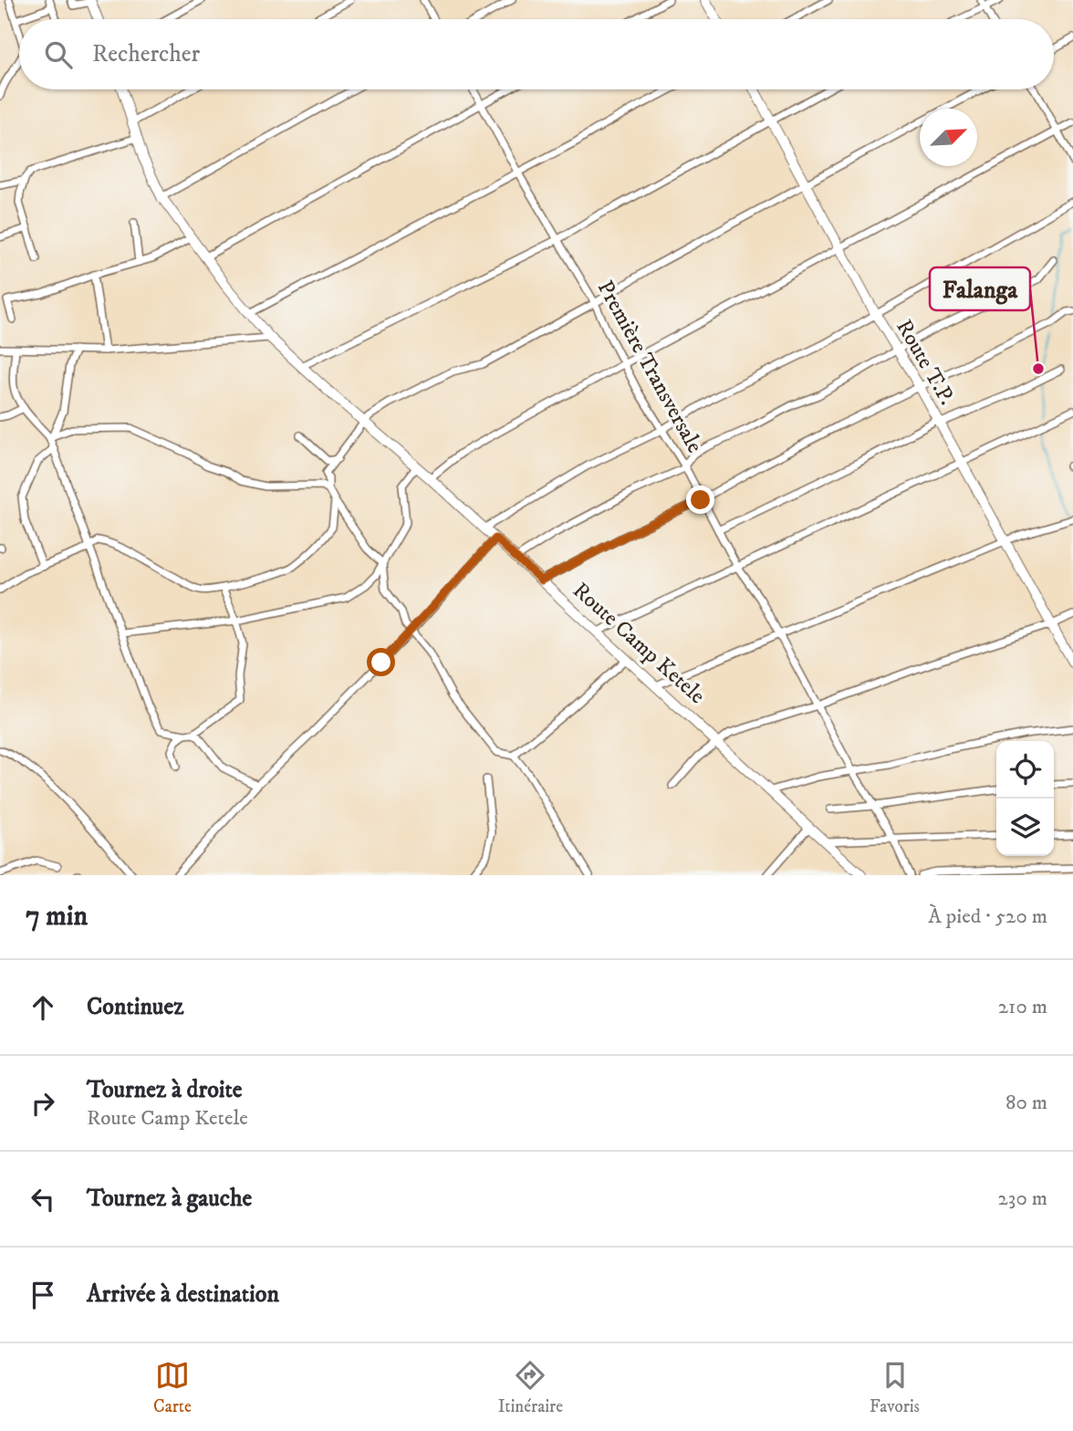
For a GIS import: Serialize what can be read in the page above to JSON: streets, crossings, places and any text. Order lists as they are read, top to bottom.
{
  "streets": {
    "street": ["Route T.P.", "Première Transversale", "Route Camp Ketele"]
  },
  "places": ["Falanga"],
  "north": "top right",
  "page": {
    "search": "Rechercher",
    "heading": ["7 min", "À pied · 520 m"],
    "list": [
      ["Continuez", "210 m"],
      ["Tournez à droite", "Route Camp Ketele", "80 m"],
      ["Tournez à gauche", "230 m"],
      "Arrivée à destination"
    ],
    "nav": ["Carte", "Itinéraire", "Favoris"]
  }
}
